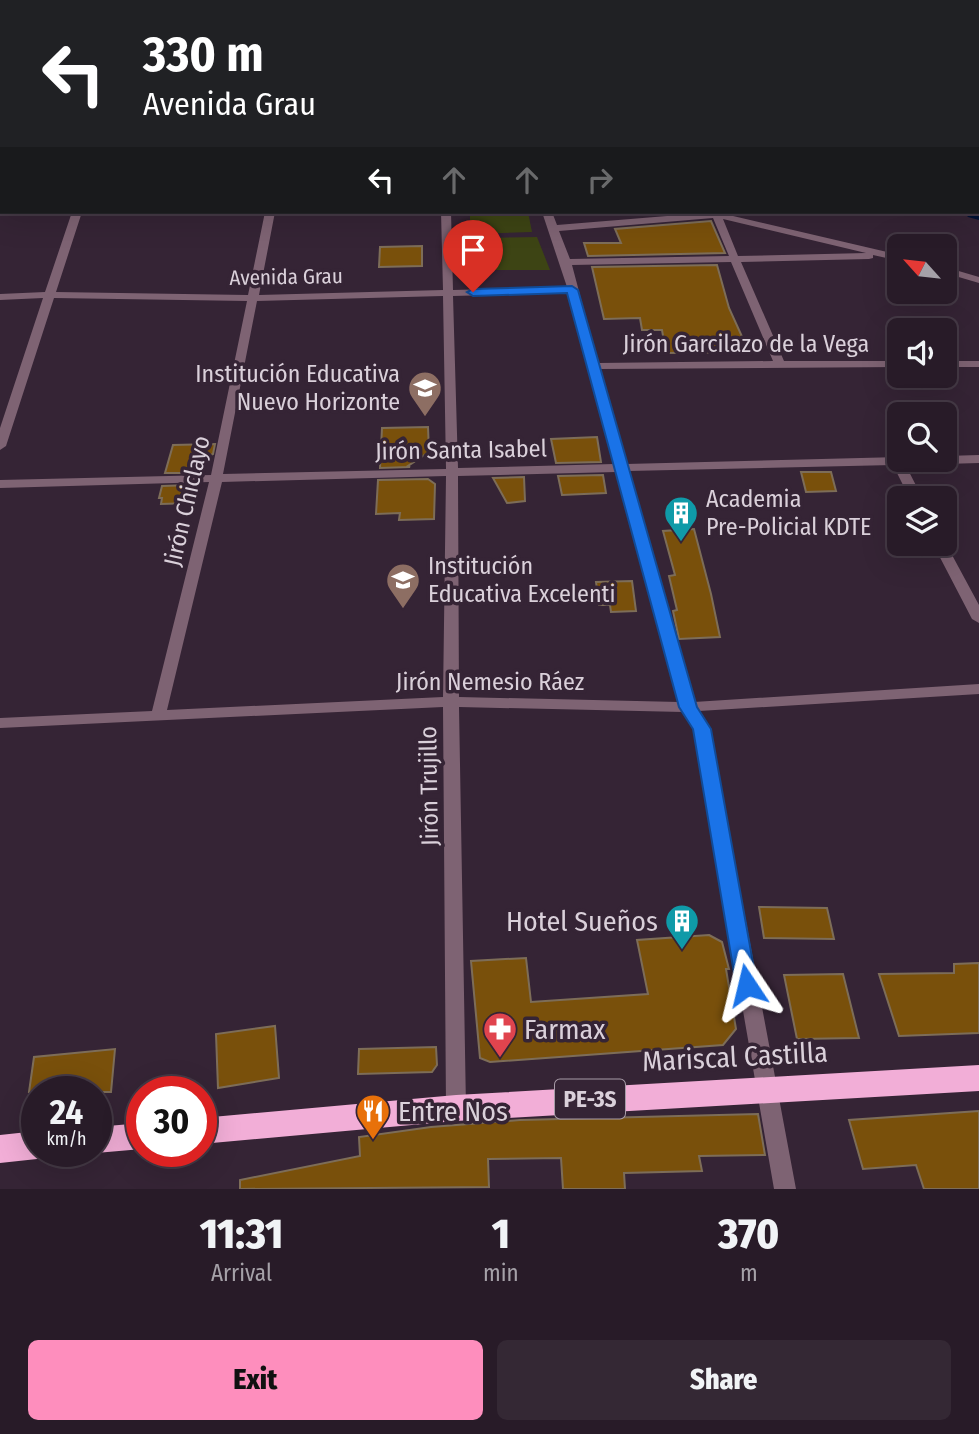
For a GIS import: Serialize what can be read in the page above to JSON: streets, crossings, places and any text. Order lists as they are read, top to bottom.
{
  "streets": {
    "highway": ["Mariscal Castilla", "PE-3S"],
    "street": [
      "Avenida Grau",
      "Jirón Garcilazo de la Vega",
      "Jirón Santa Isabel",
      "Jirón Chiclayo",
      "Jirón Nemesio Ráez",
      "Jirón Trujillo"
    ]
  },
  "crossings": [
    ["Avenida Grau", "Jirón Chiclayo"],
    ["Avenida Grau", "Jirón Trujillo"],
    ["Jirón Santa Isabel", "Jirón Chiclayo"],
    ["Jirón Santa Isabel", "Jirón Trujillo"],
    ["Jirón Chiclayo", "Jirón Nemesio Ráez"],
    ["Jirón Nemesio Ráez", "Jirón Trujillo"],
    ["Jirón Trujillo", "Mariscal Castilla"]
  ],
  "places": {
    "school or university": ["Institución Educativa Nuevo Horizonte", "Institución Educativa Excelenti"],
    "building": ["Academia Pre-Policial KDTE", "Hotel Sueños"],
    "pharmacy": ["Farmax"],
    "restaurant": ["Entre Nos"]
  },
  "north": "top left",
  "page": {
    "turn": ["330 m", "Avenida Grau"],
    "speed": "24 km/h",
    "limit": "30",
    "eta": [
      "11:31",
      "Arrival",
      "1",
      "min",
      "370",
      "m"
    ],
    "buttons": ["Exit", "Share"]
  }
}
